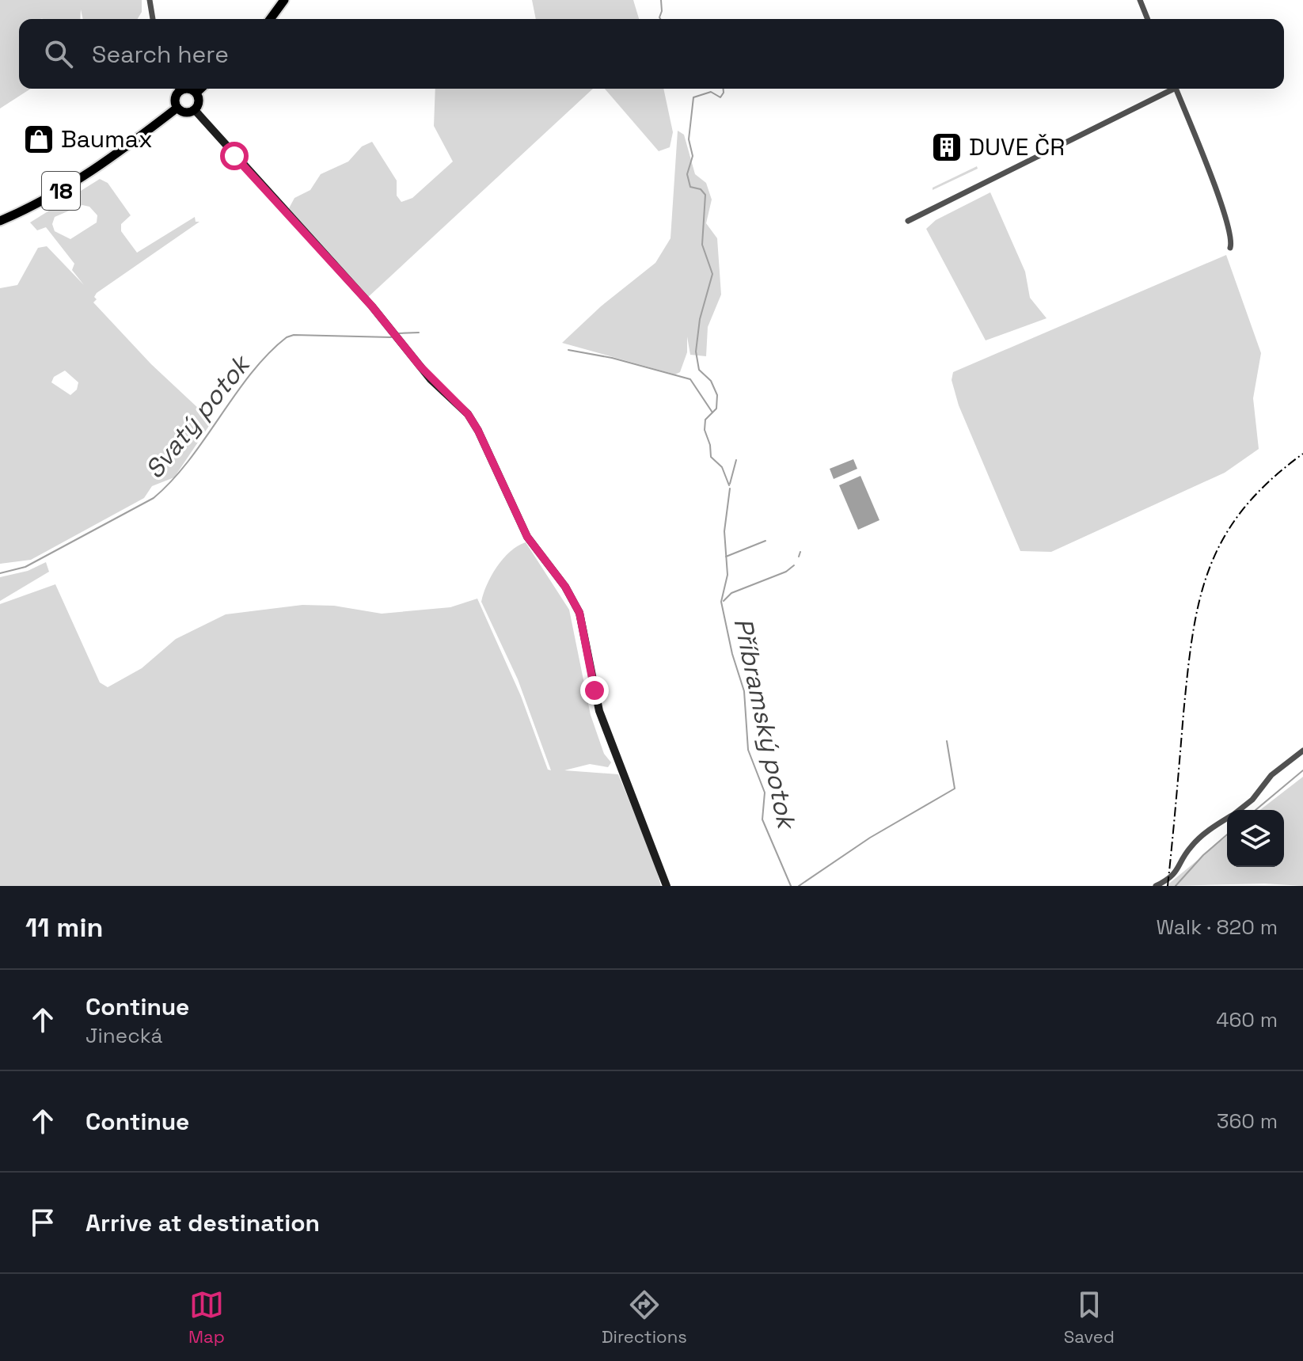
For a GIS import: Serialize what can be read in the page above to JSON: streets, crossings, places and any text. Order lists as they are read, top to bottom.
{
  "streets": {
    "main road": ["18"]
  },
  "water": ["Svatý potok", "Příbramský potok"],
  "places": {
    "shop": ["Baumax"],
    "building": ["DUVE ČR"]
  },
  "page": {
    "search": "Search here",
    "heading": ["11 min", "Walk · 820 m"],
    "list": [
      ["Continue", "Jinecká", "460 m"],
      ["Continue", "360 m"],
      "Arrive at destination"
    ],
    "nav": ["Map", "Directions", "Saved"]
  }
}
